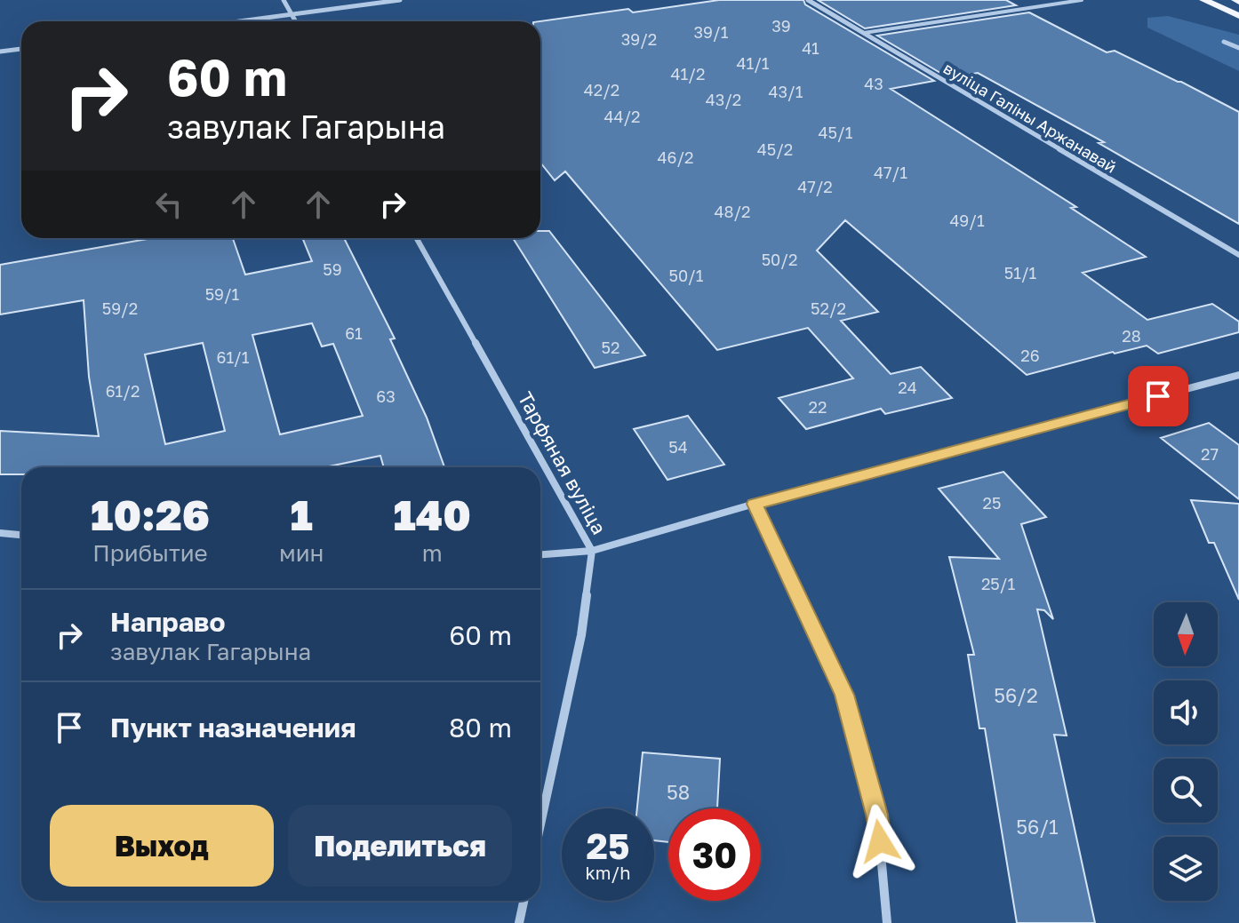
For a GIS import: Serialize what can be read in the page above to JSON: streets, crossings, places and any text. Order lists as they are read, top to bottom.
{
  "streets": {
    "street": ["вуліца Галіны Аржанавай", "Тарфяная вуліца"]
  },
  "house_numbers": [
    "39",
    "39/1",
    "39/2",
    "41",
    "41/1",
    "41/2",
    "43",
    "42/2",
    "43/1",
    "43/2",
    "44/2",
    "45/1",
    "45/2",
    "46/2",
    "47/1",
    "47/2",
    "48/2",
    "49/1",
    "50/2",
    "59",
    "51/1",
    "50/1",
    "59/1",
    "59/2",
    "52/2",
    "61",
    "28",
    "52",
    "26",
    "61/1",
    "24",
    "61/2",
    "63",
    "22",
    "54",
    "27",
    "25",
    "25/1",
    "56/2",
    "58",
    "56/1"
  ],
  "north": "bottom",
  "page": {
    "turn": ["60 m", "завулак Гагарына"],
    "eta": [
      "10:26",
      "Прибытие",
      "1",
      "мин",
      "140",
      "m"
    ],
    "list": [
      {
        "name": "Направо",
        "note": "завулак Гагарына",
        "value": "60 m"
      },
      {
        "name": "Пункт назначения",
        "value": "80 m"
      }
    ],
    "buttons": ["Выход", "Поделиться"],
    "speed": "25 km/h",
    "limit": "30"
  }
}
